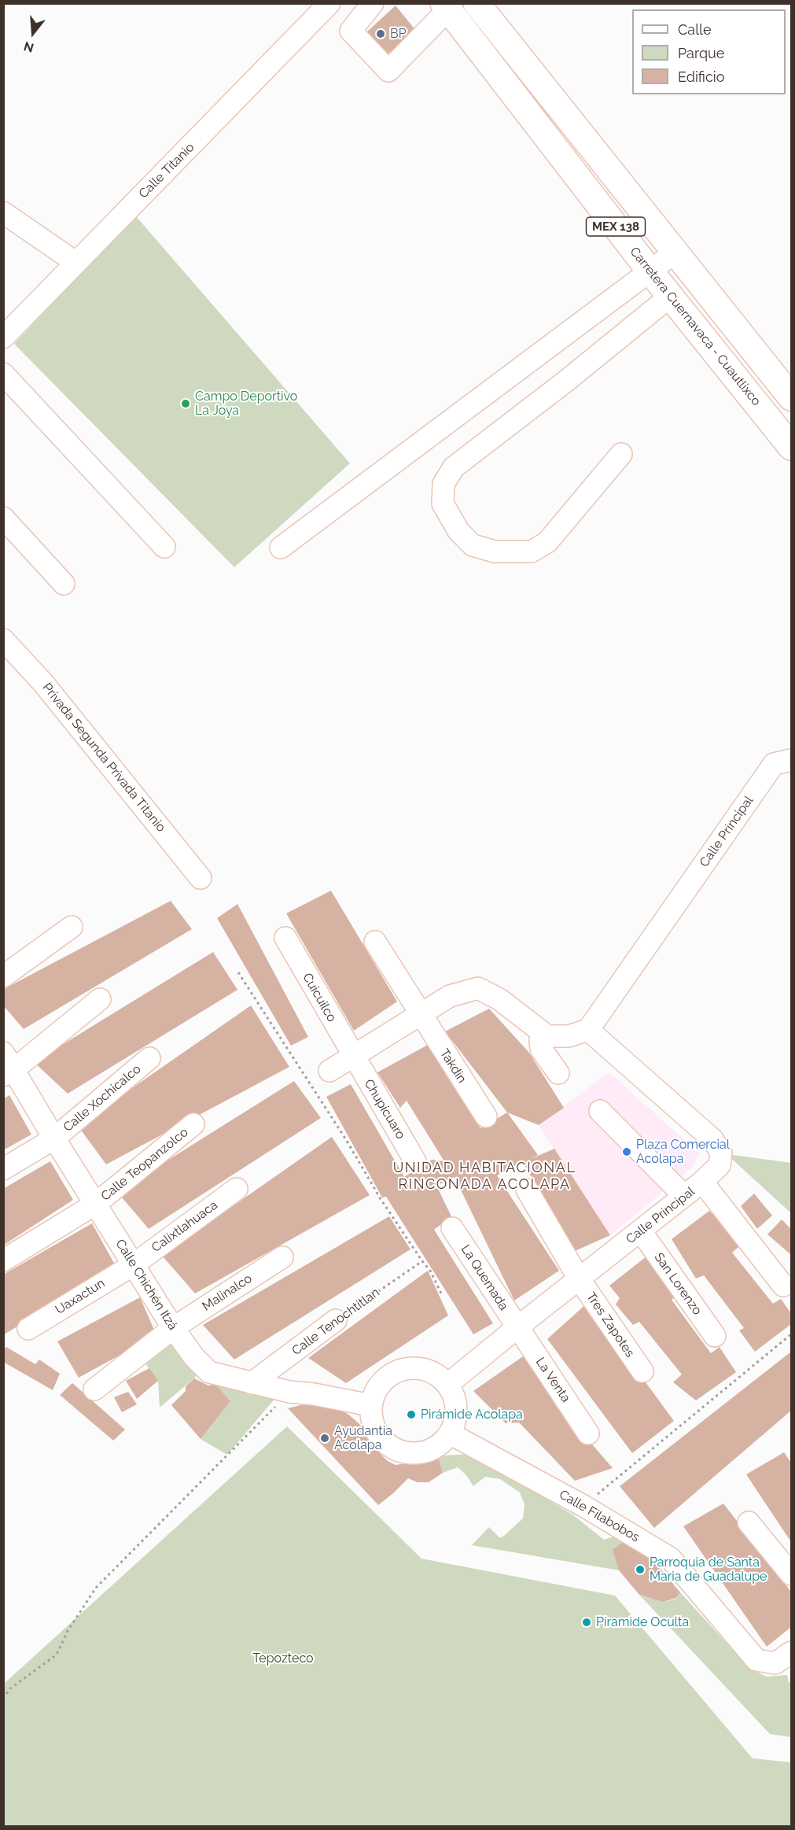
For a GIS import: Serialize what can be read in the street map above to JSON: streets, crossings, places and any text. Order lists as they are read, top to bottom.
{
  "streets": {
    "main road": ["MEX 138", "Carretera Cuernavaca - Cuautlixco"],
    "street": [
      "Calle Titanio",
      "Privada Segunda Privada Titanio",
      "Calle Principal",
      "Cuicuilco",
      "Takdin",
      "Calle Xochicalco",
      "Chupícuaro",
      "Calle Teopanzolco",
      "Calixtlahuaca",
      "La Quemada",
      "San Lorenzo",
      "Calle Chichén Itzá",
      "Malinalco",
      "Uaxactun",
      "Calle Tenochtitlan",
      "Tres Zapotes",
      "La Venta",
      "Calle Filabobos"
    ]
  },
  "crossings": [
    ["Calle Principal", "La Quemada"],
    ["Calle Principal", "San Lorenzo"],
    ["Calle Principal", "Calle Chichén Itzá"],
    ["Calle Principal", "Tres Zapotes"],
    ["Calle Principal", "La Venta"],
    ["Calle Principal", "Calle Filabobos"],
    ["Cuicuilco", "Chupícuaro"],
    ["Calle Xochicalco", "Calle Chichén Itzá"],
    ["Calle Teopanzolco", "Calle Chichén Itzá"],
    ["Calixtlahuaca", "Calle Chichén Itzá"],
    ["Calixtlahuaca", "Uaxactun"],
    ["La Quemada", "La Venta"],
    ["Calle Chichén Itzá", "Malinalco"],
    ["Calle Chichén Itzá", "Uaxactun"],
    ["Calle Chichén Itzá", "Calle Tenochtitlan"],
    ["Calle Chichén Itzá", "Calle Filabobos"]
  ],
  "districts": ["UNIDAD HABITACIONAL RINCONADA ACOLAPA"],
  "parks": ["Tepozteco"],
  "places": [
    "BP",
    "Campo Deportivo La Joya",
    "Plaza Comercial Acolapa",
    "Pirámide Acolapa",
    "Ayudantia Acolapa",
    "Parroquia de Santa Maria de Guadalupe",
    "Piramide Oculta"
  ],
  "legend": ["Calle", "Parque", "Edificio"],
  "north": "bottom"
}
